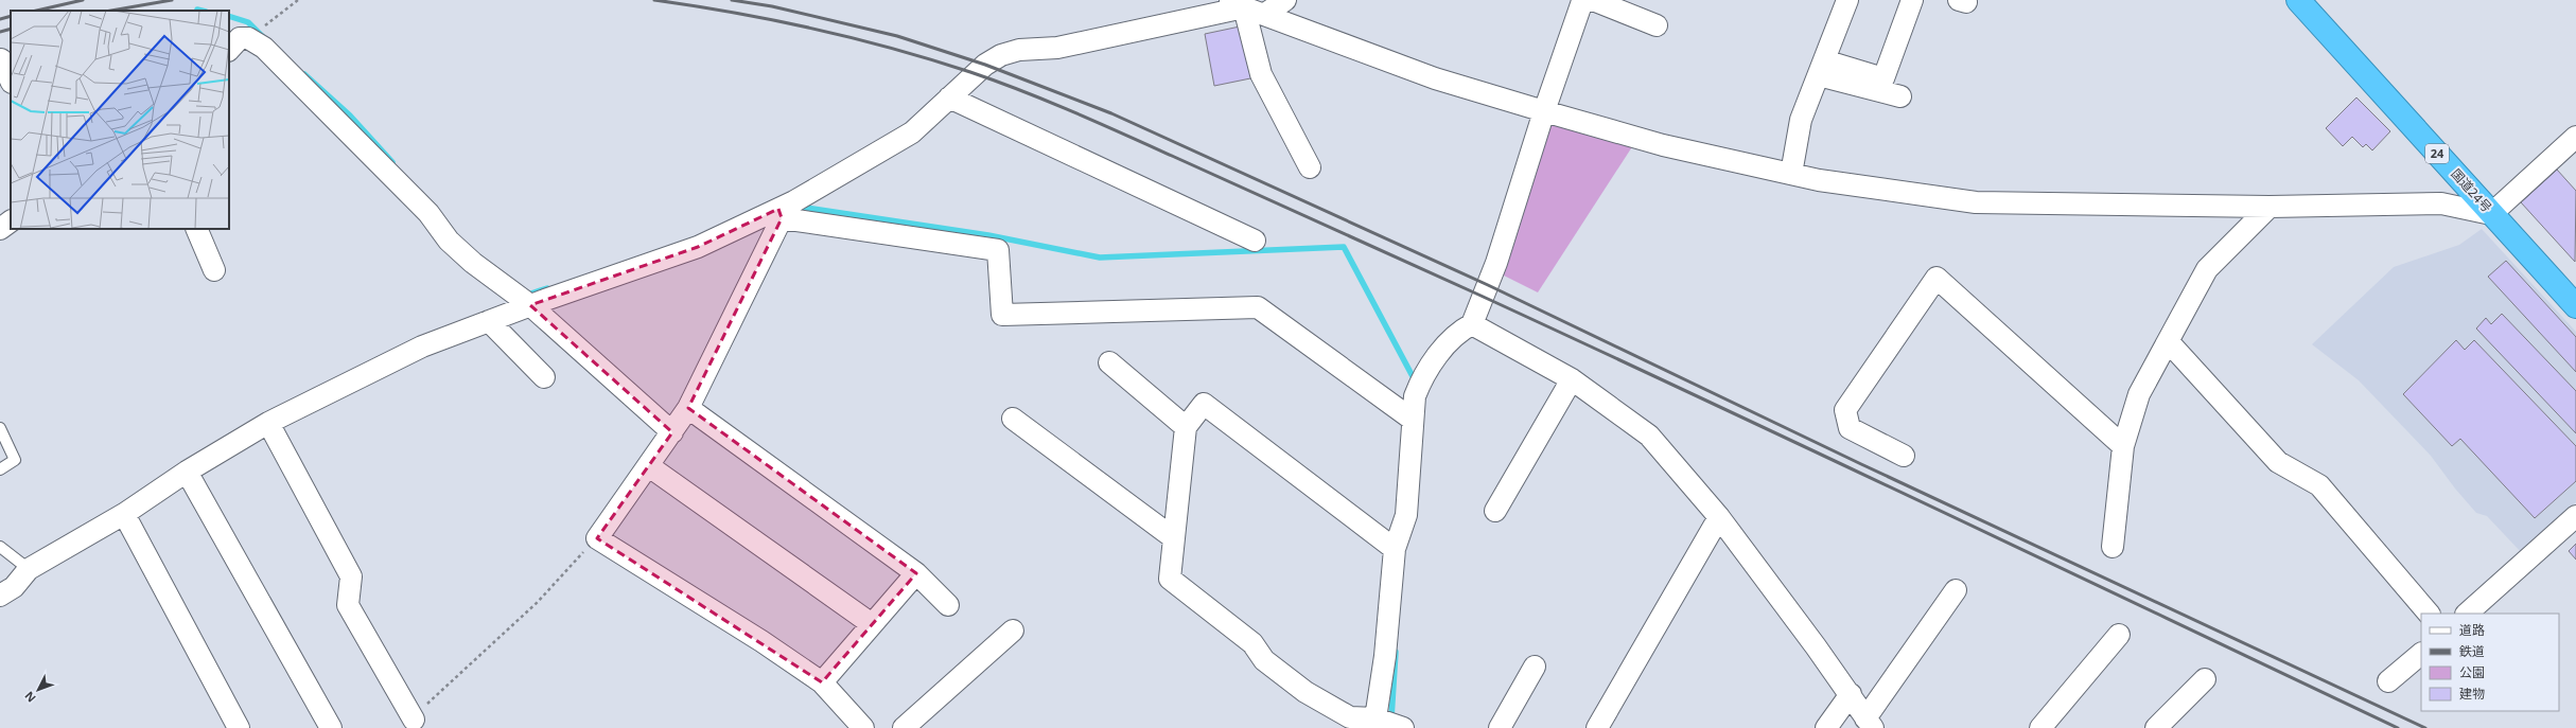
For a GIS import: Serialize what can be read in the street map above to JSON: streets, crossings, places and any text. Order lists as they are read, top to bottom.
{
  "streets": {
    "highway": ["24", "国道24号"]
  },
  "legend": [
    "道路",
    "鉄道",
    "公園",
    "建物"
  ],
  "north": "bottom left"
}
